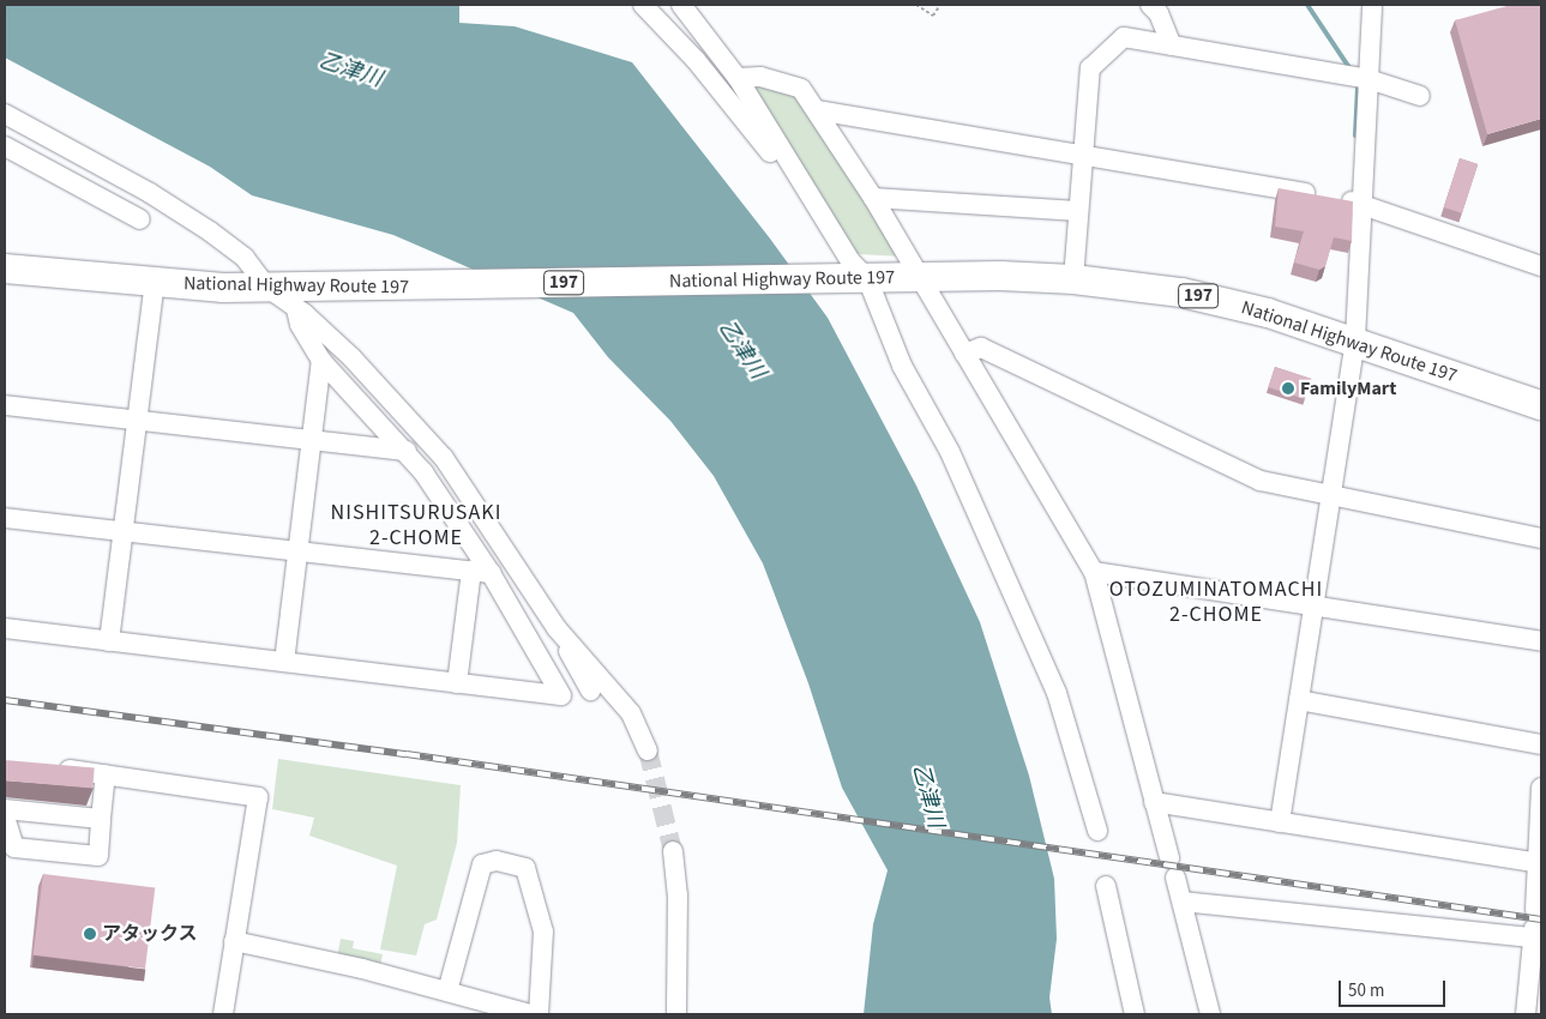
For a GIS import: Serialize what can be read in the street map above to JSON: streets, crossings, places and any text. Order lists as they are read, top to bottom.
{
  "streets": {
    "highway": ["National Highway Route 197", "197"]
  },
  "districts": ["NISHITSURUSAKI 2-CHOME", "OTOZUMINATOMACHI 2-CHOME"],
  "water": ["乙津川"],
  "places": ["FamilyMart", "アタックス"],
  "scale_bar": "50 m"
}
